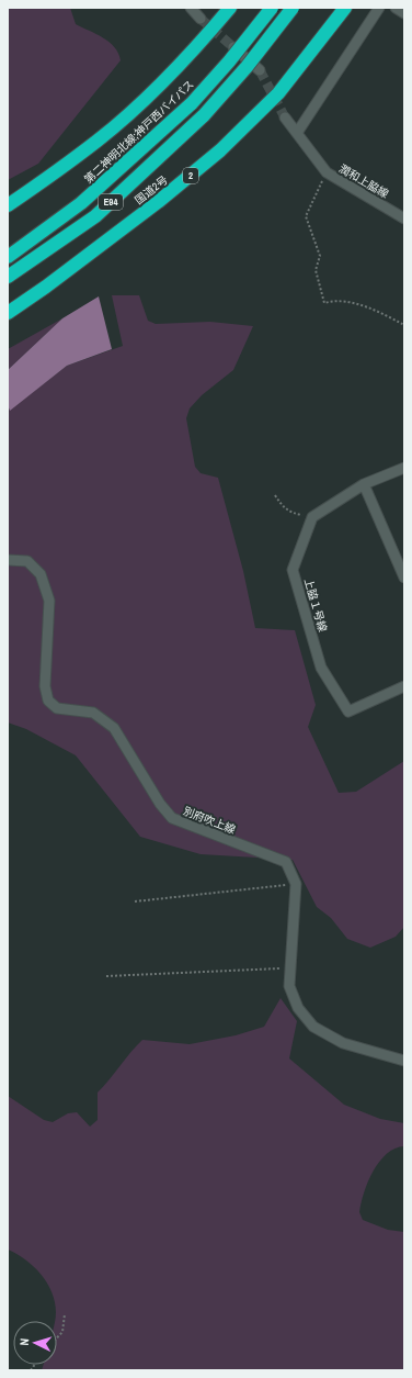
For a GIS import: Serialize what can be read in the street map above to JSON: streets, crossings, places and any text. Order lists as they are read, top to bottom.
{
  "streets": {
    "highway": [
      "第二神明北線;神戸西バイパス",
      "2",
      "国道2号",
      "E94"
    ],
    "street": ["潤和上脇線", "上脇１号線", "別府吹上線"]
  },
  "north": "left"
}
